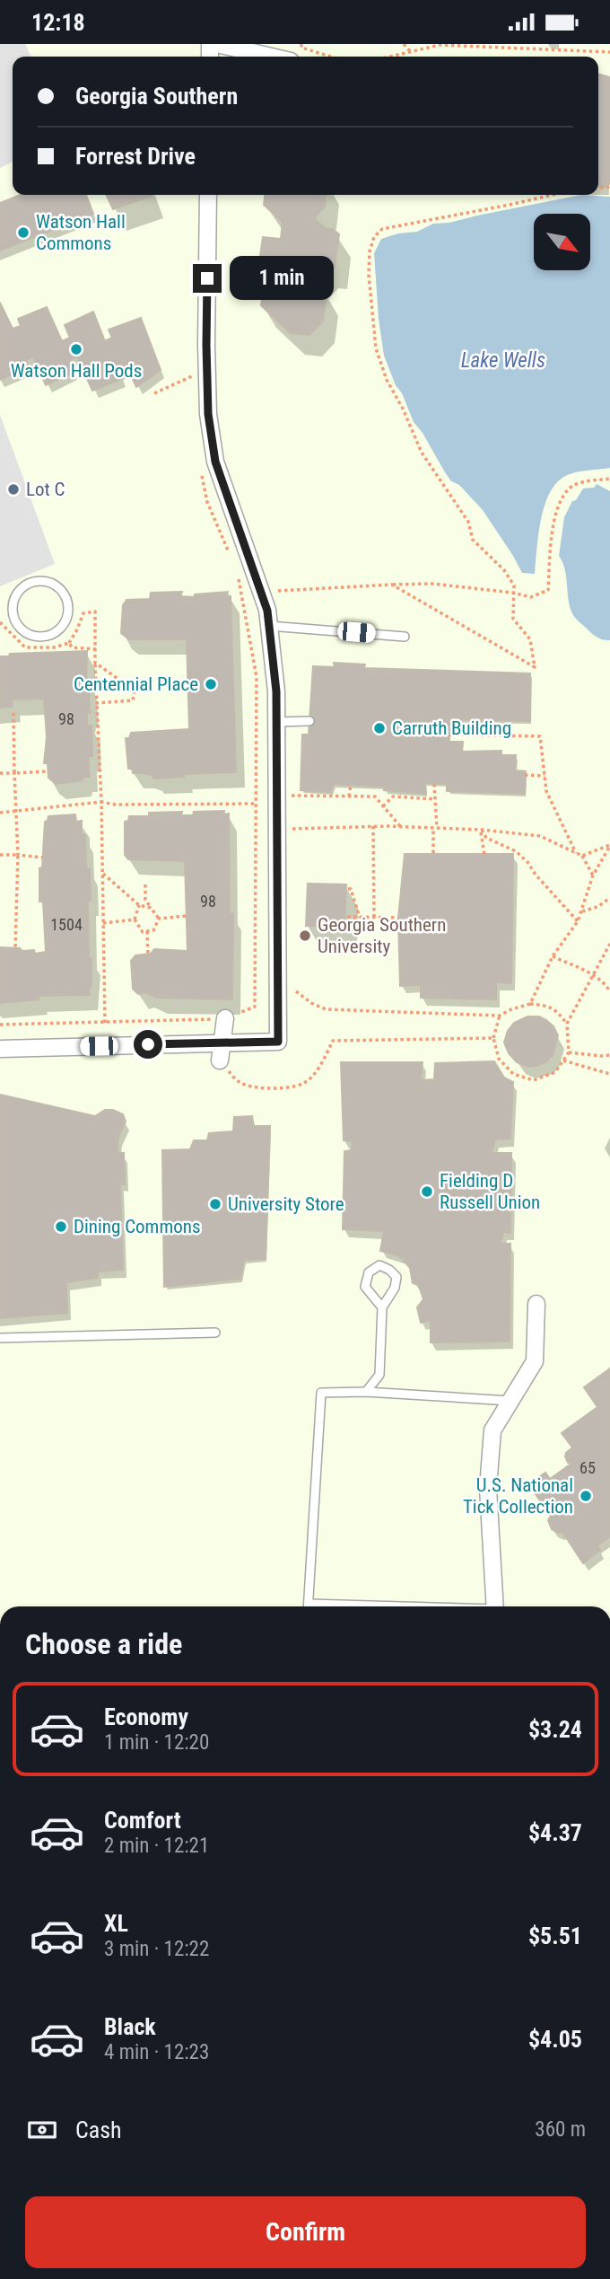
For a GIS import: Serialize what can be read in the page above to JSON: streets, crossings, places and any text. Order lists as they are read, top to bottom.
{
  "water": ["Lake Wells"],
  "places": [
    "Watson Hall Commons",
    "Watson Hall Pods",
    "Lot C",
    "Centennial Place",
    "Carruth Building",
    "Georgia Southern University",
    "Fielding D Russell Union",
    "University Store",
    "Dining Commons",
    "U.S. National Tick Collection"
  ],
  "house_numbers": [
    "98",
    "98",
    "1504",
    "65"
  ],
  "north": "bottom right",
  "page": {
    "status": "12:18",
    "banner": ["Georgia Southern", "Forrest Drive"],
    "bubble": "1 min",
    "heading": "Choose a ride",
    "list": [
      {
        "name": "Economy",
        "note": "1 min · 12:20",
        "value": "$3.24"
      },
      {
        "name": "Comfort",
        "note": "2 min · 12:21",
        "value": "$4.37"
      },
      {
        "name": "XL",
        "note": "3 min · 12:22",
        "value": "$5.51"
      },
      {
        "name": "Black",
        "note": "4 min · 12:23",
        "value": "$4.05"
      }
    ],
    "pay": ["Cash", "360 m"],
    "buttons": "Confirm"
  }
}
